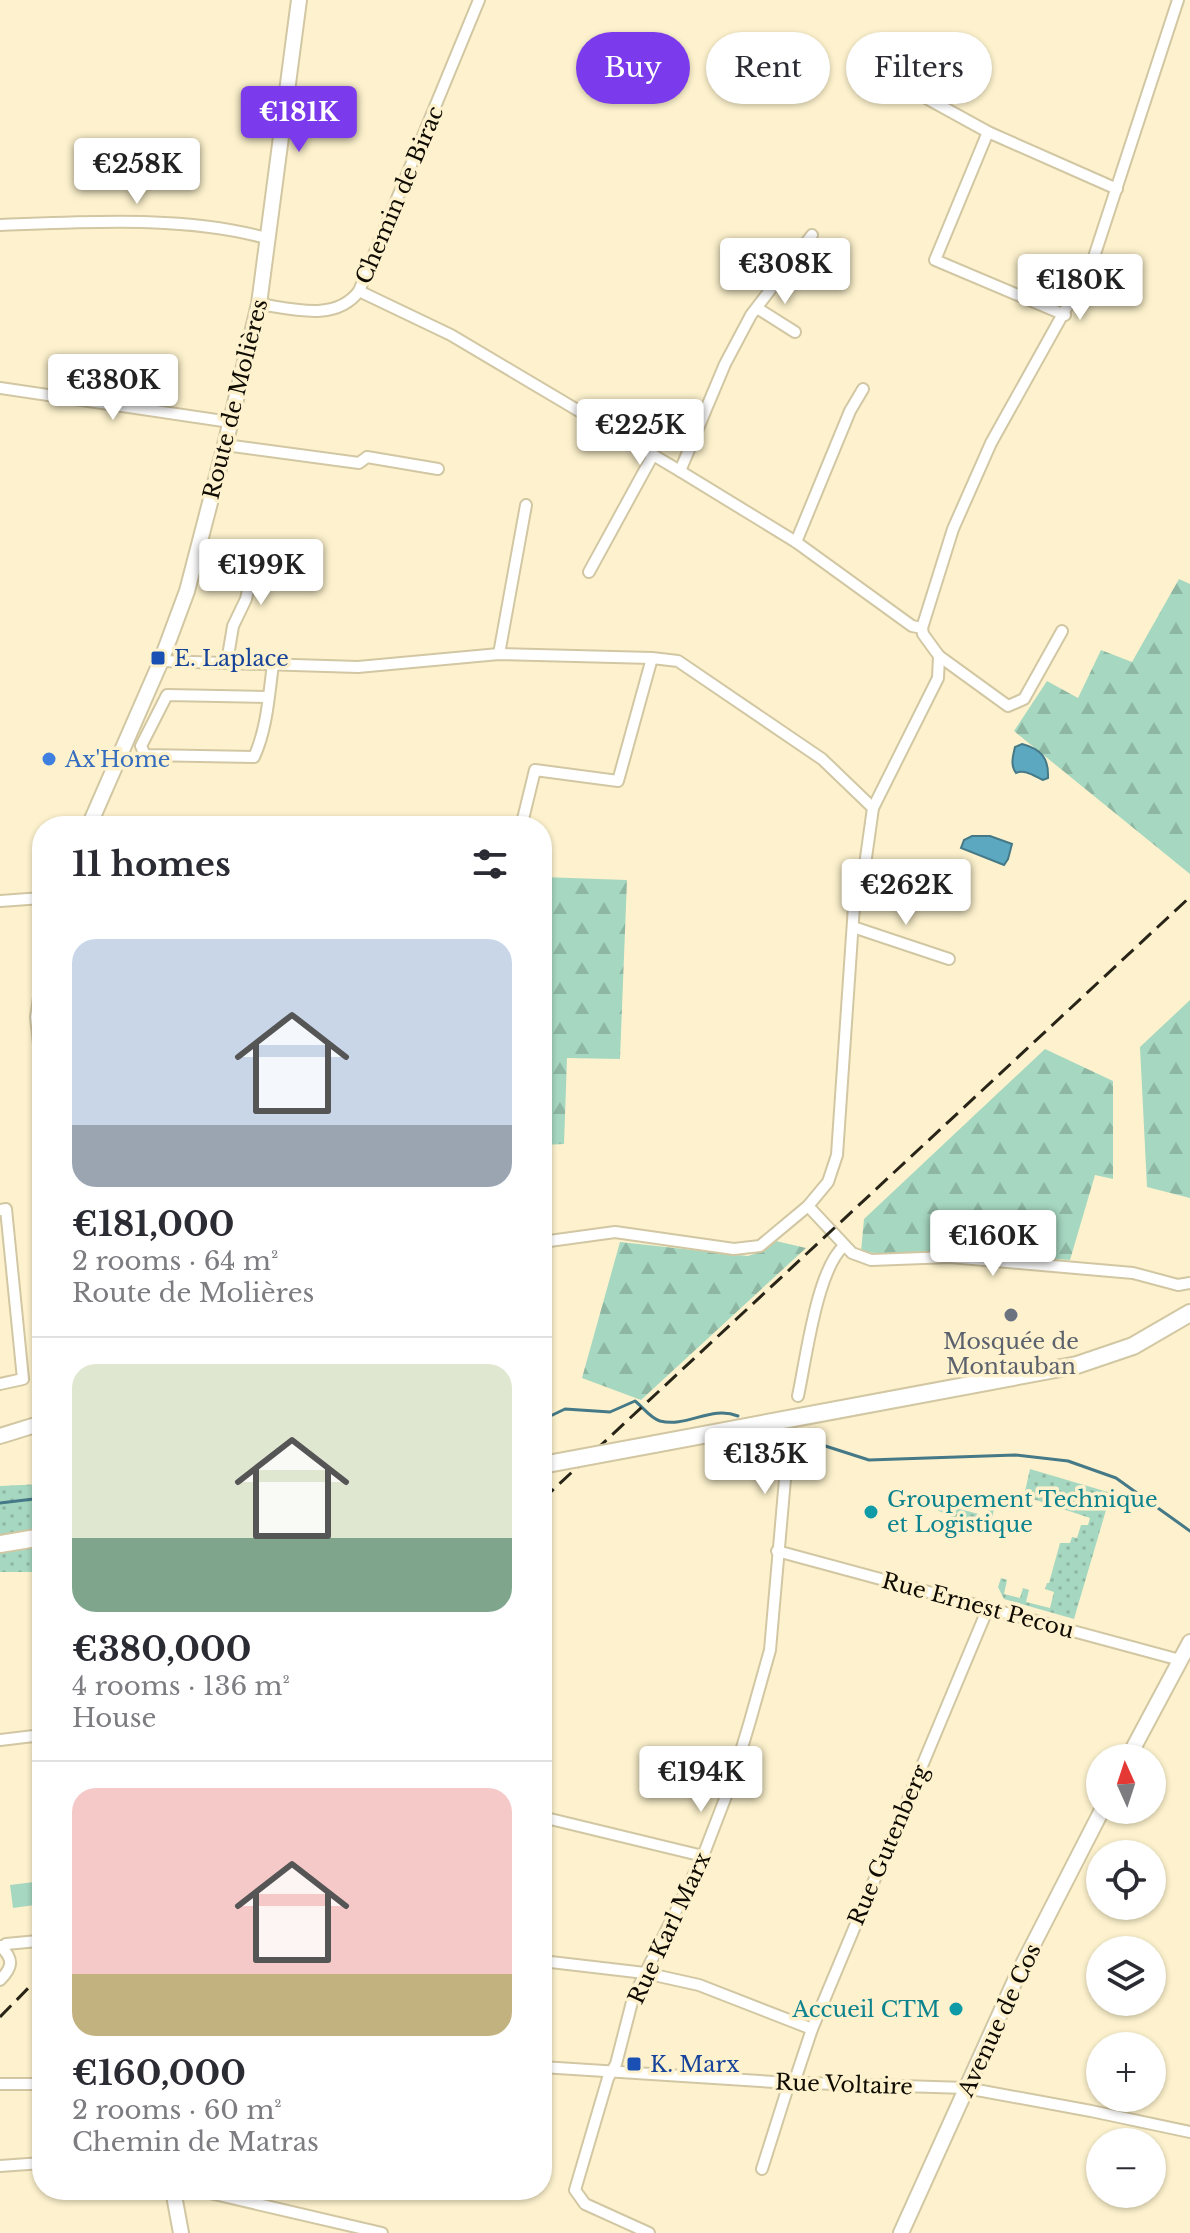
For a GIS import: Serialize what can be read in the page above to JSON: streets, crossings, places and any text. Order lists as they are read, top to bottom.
{
  "streets": {
    "main road": ["Route de Molières", "Avenue de Cos"],
    "street": [
      "Chemin de Birac",
      "Rue Ernest Pecou",
      "Rue Gutenberg",
      "Rue Karl Marx",
      "Rue Voltaire"
    ]
  },
  "crossings": [
    ["Chemin de Birac", "Route de Molières"],
    ["Rue Ernest Pecou", "Rue Gutenberg"],
    ["Rue Ernest Pecou", "Rue Karl Marx"],
    ["Rue Gutenberg", "Rue Voltaire"],
    ["Rue Karl Marx", "Rue Voltaire"],
    ["Avenue de Cos", "Rue Voltaire"]
  ],
  "places": {
    "transit": ["E. Laplace", "K. Marx"],
    "other": [
      "Ax'Home",
      "Mosquée de Montauban",
      "Groupement Technique et Logistique",
      "Accueil CTM"
    ]
  },
  "north": "top",
  "page": {
    "chip": ["Buy", "Rent", "Filters"],
    "price": [
      "€181K",
      "€258K",
      "€308K",
      "€180K",
      "€380K",
      "€225K",
      "€199K",
      "€262K",
      "€160K",
      "€135K",
      "€194K"
    ],
    "heading": "11 homes",
    "list": [
      {
        "name": "€181,000",
        "note": "2 rooms · 64 m² · Route de Molières"
      },
      {
        "name": "€380,000",
        "note": "4 rooms · 136 m² · House"
      },
      {
        "name": "€160,000",
        "note": "2 rooms · 60 m² · Chemin de Matras"
      }
    ],
    "map_buttons": ["+", "−"]
  }
}
